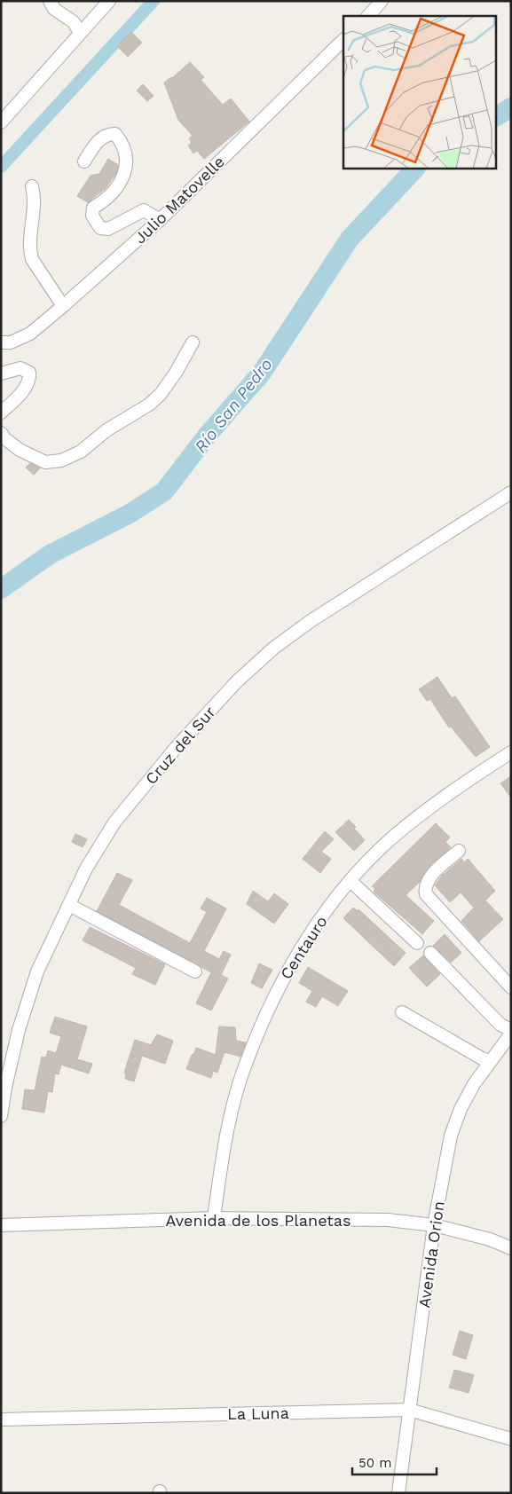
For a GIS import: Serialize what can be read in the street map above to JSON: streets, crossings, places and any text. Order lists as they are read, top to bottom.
{
  "streets": {
    "street": [
      "Julio Matovelle",
      "Cruz del Sur",
      "Centauro",
      "Avenida de los Planetas",
      "Avenida Orion",
      "La Luna"
    ]
  },
  "crossings": [
    ["Centauro", "Avenida de los Planetas"],
    ["Avenida de los Planetas", "Avenida Orion"],
    ["Avenida Orion", "La Luna"]
  ],
  "water": ["Río San Pedro"],
  "scale_bar": "50 m"
}
